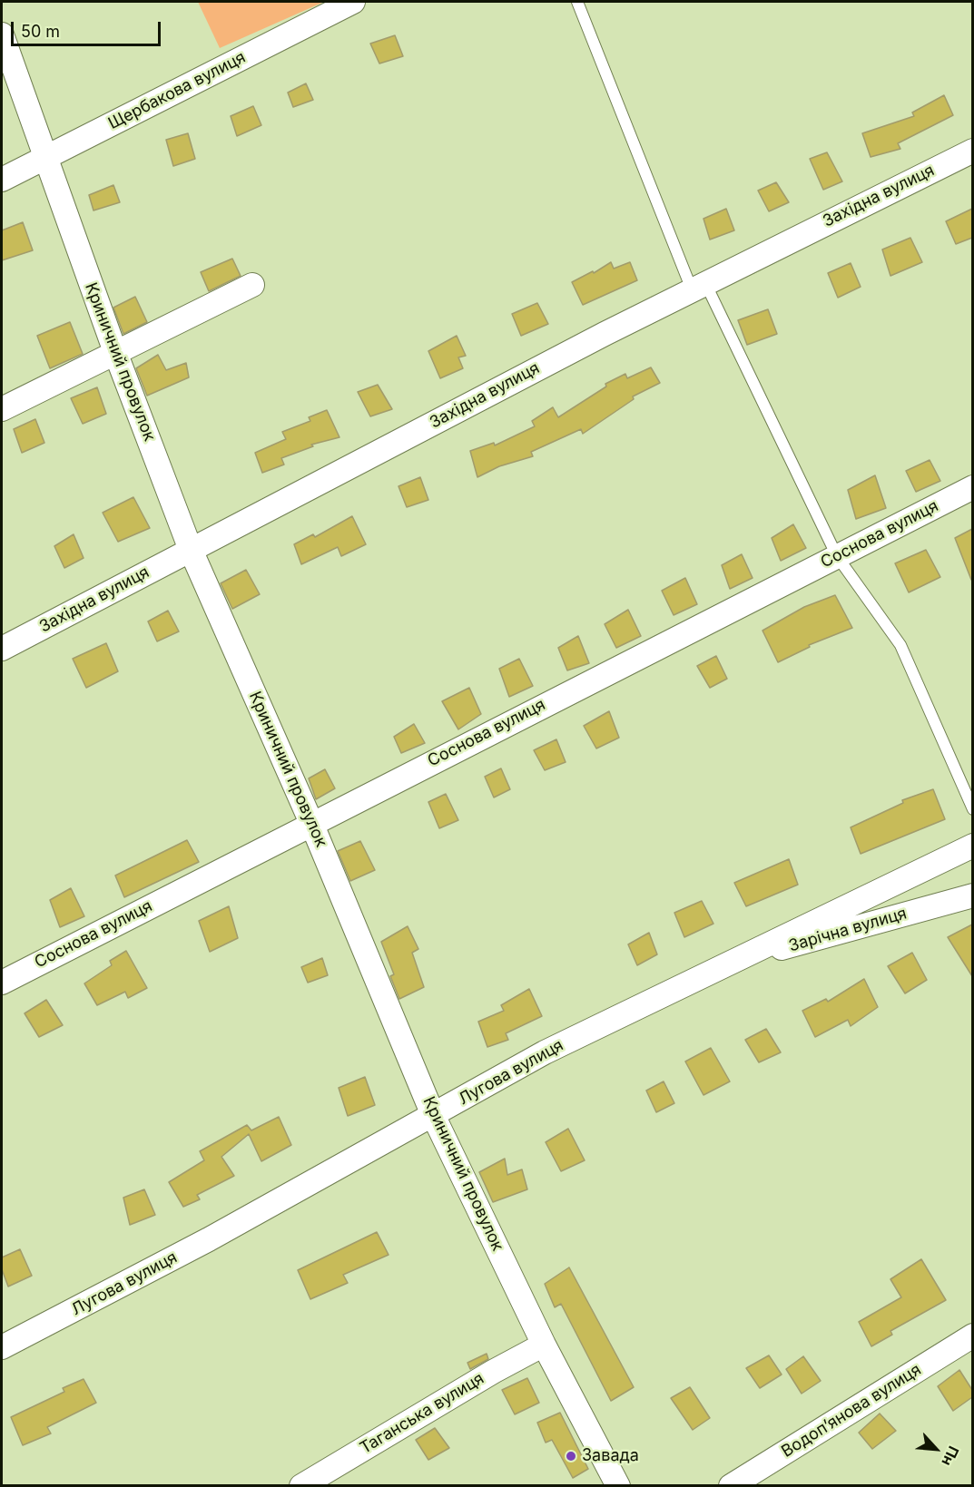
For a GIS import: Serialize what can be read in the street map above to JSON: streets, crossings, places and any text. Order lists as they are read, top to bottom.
{
  "streets": {
    "street": [
      "Щербакова вулиця",
      "Західна вулиця",
      "Криничний провулок",
      "Соснова вулиця",
      "Зарічна вулиця",
      "Лугова вулиця",
      "Водоп’янова вулиця",
      "Таганська вулиця"
    ]
  },
  "crossings": [
    ["Щербакова вулиця", "Криничний провулок"],
    ["Західна вулиця", "Криничний провулок"],
    ["Криничний провулок", "Соснова вулиця"],
    ["Криничний провулок", "Лугова вулиця"],
    ["Криничний провулок", "Таганська вулиця"],
    ["Зарічна вулиця", "Лугова вулиця"]
  ],
  "places": ["Завада"],
  "scale_bar": "50 m",
  "north": "bottom right"
}
